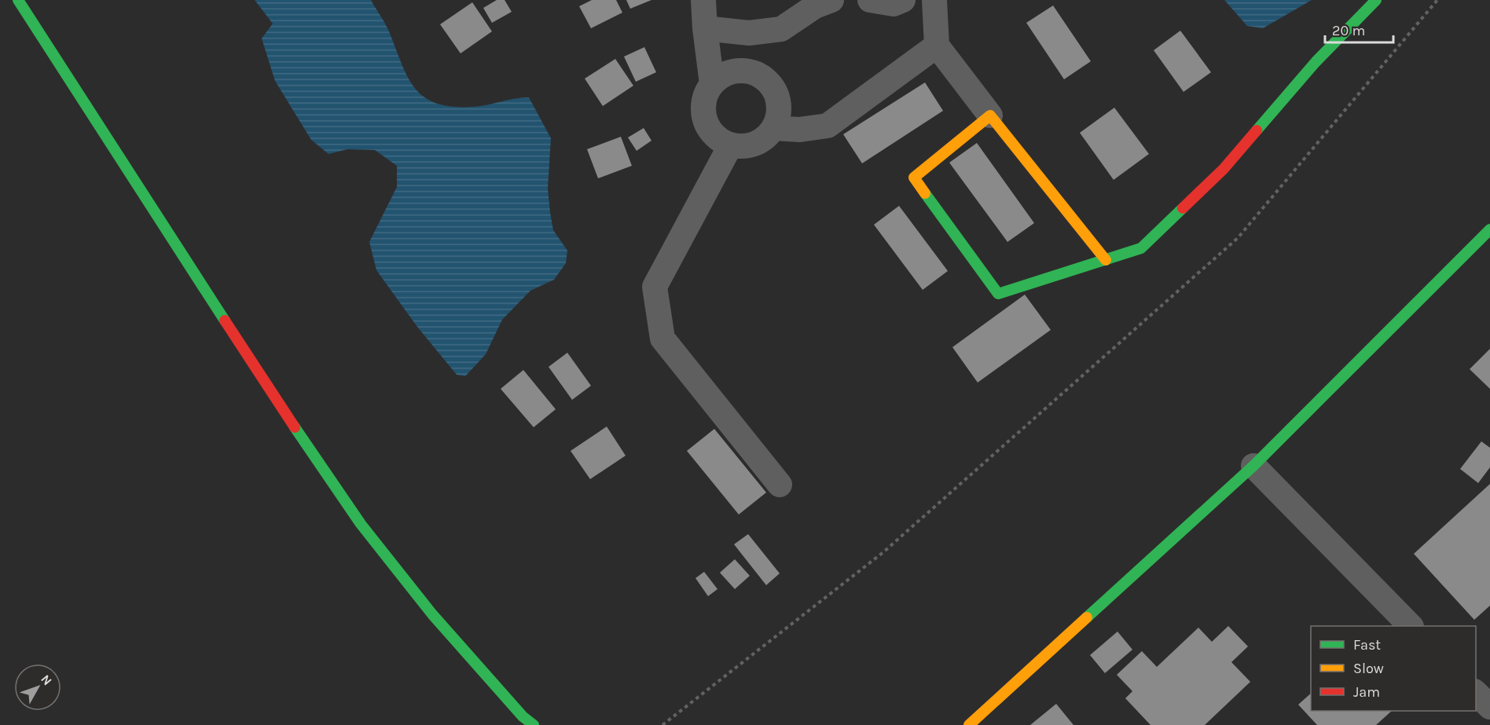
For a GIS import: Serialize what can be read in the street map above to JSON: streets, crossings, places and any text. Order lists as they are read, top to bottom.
{
  "legend": ["Fast", "Slow", "Jam"],
  "scale_bar": "20 m",
  "north": "top right"
}
